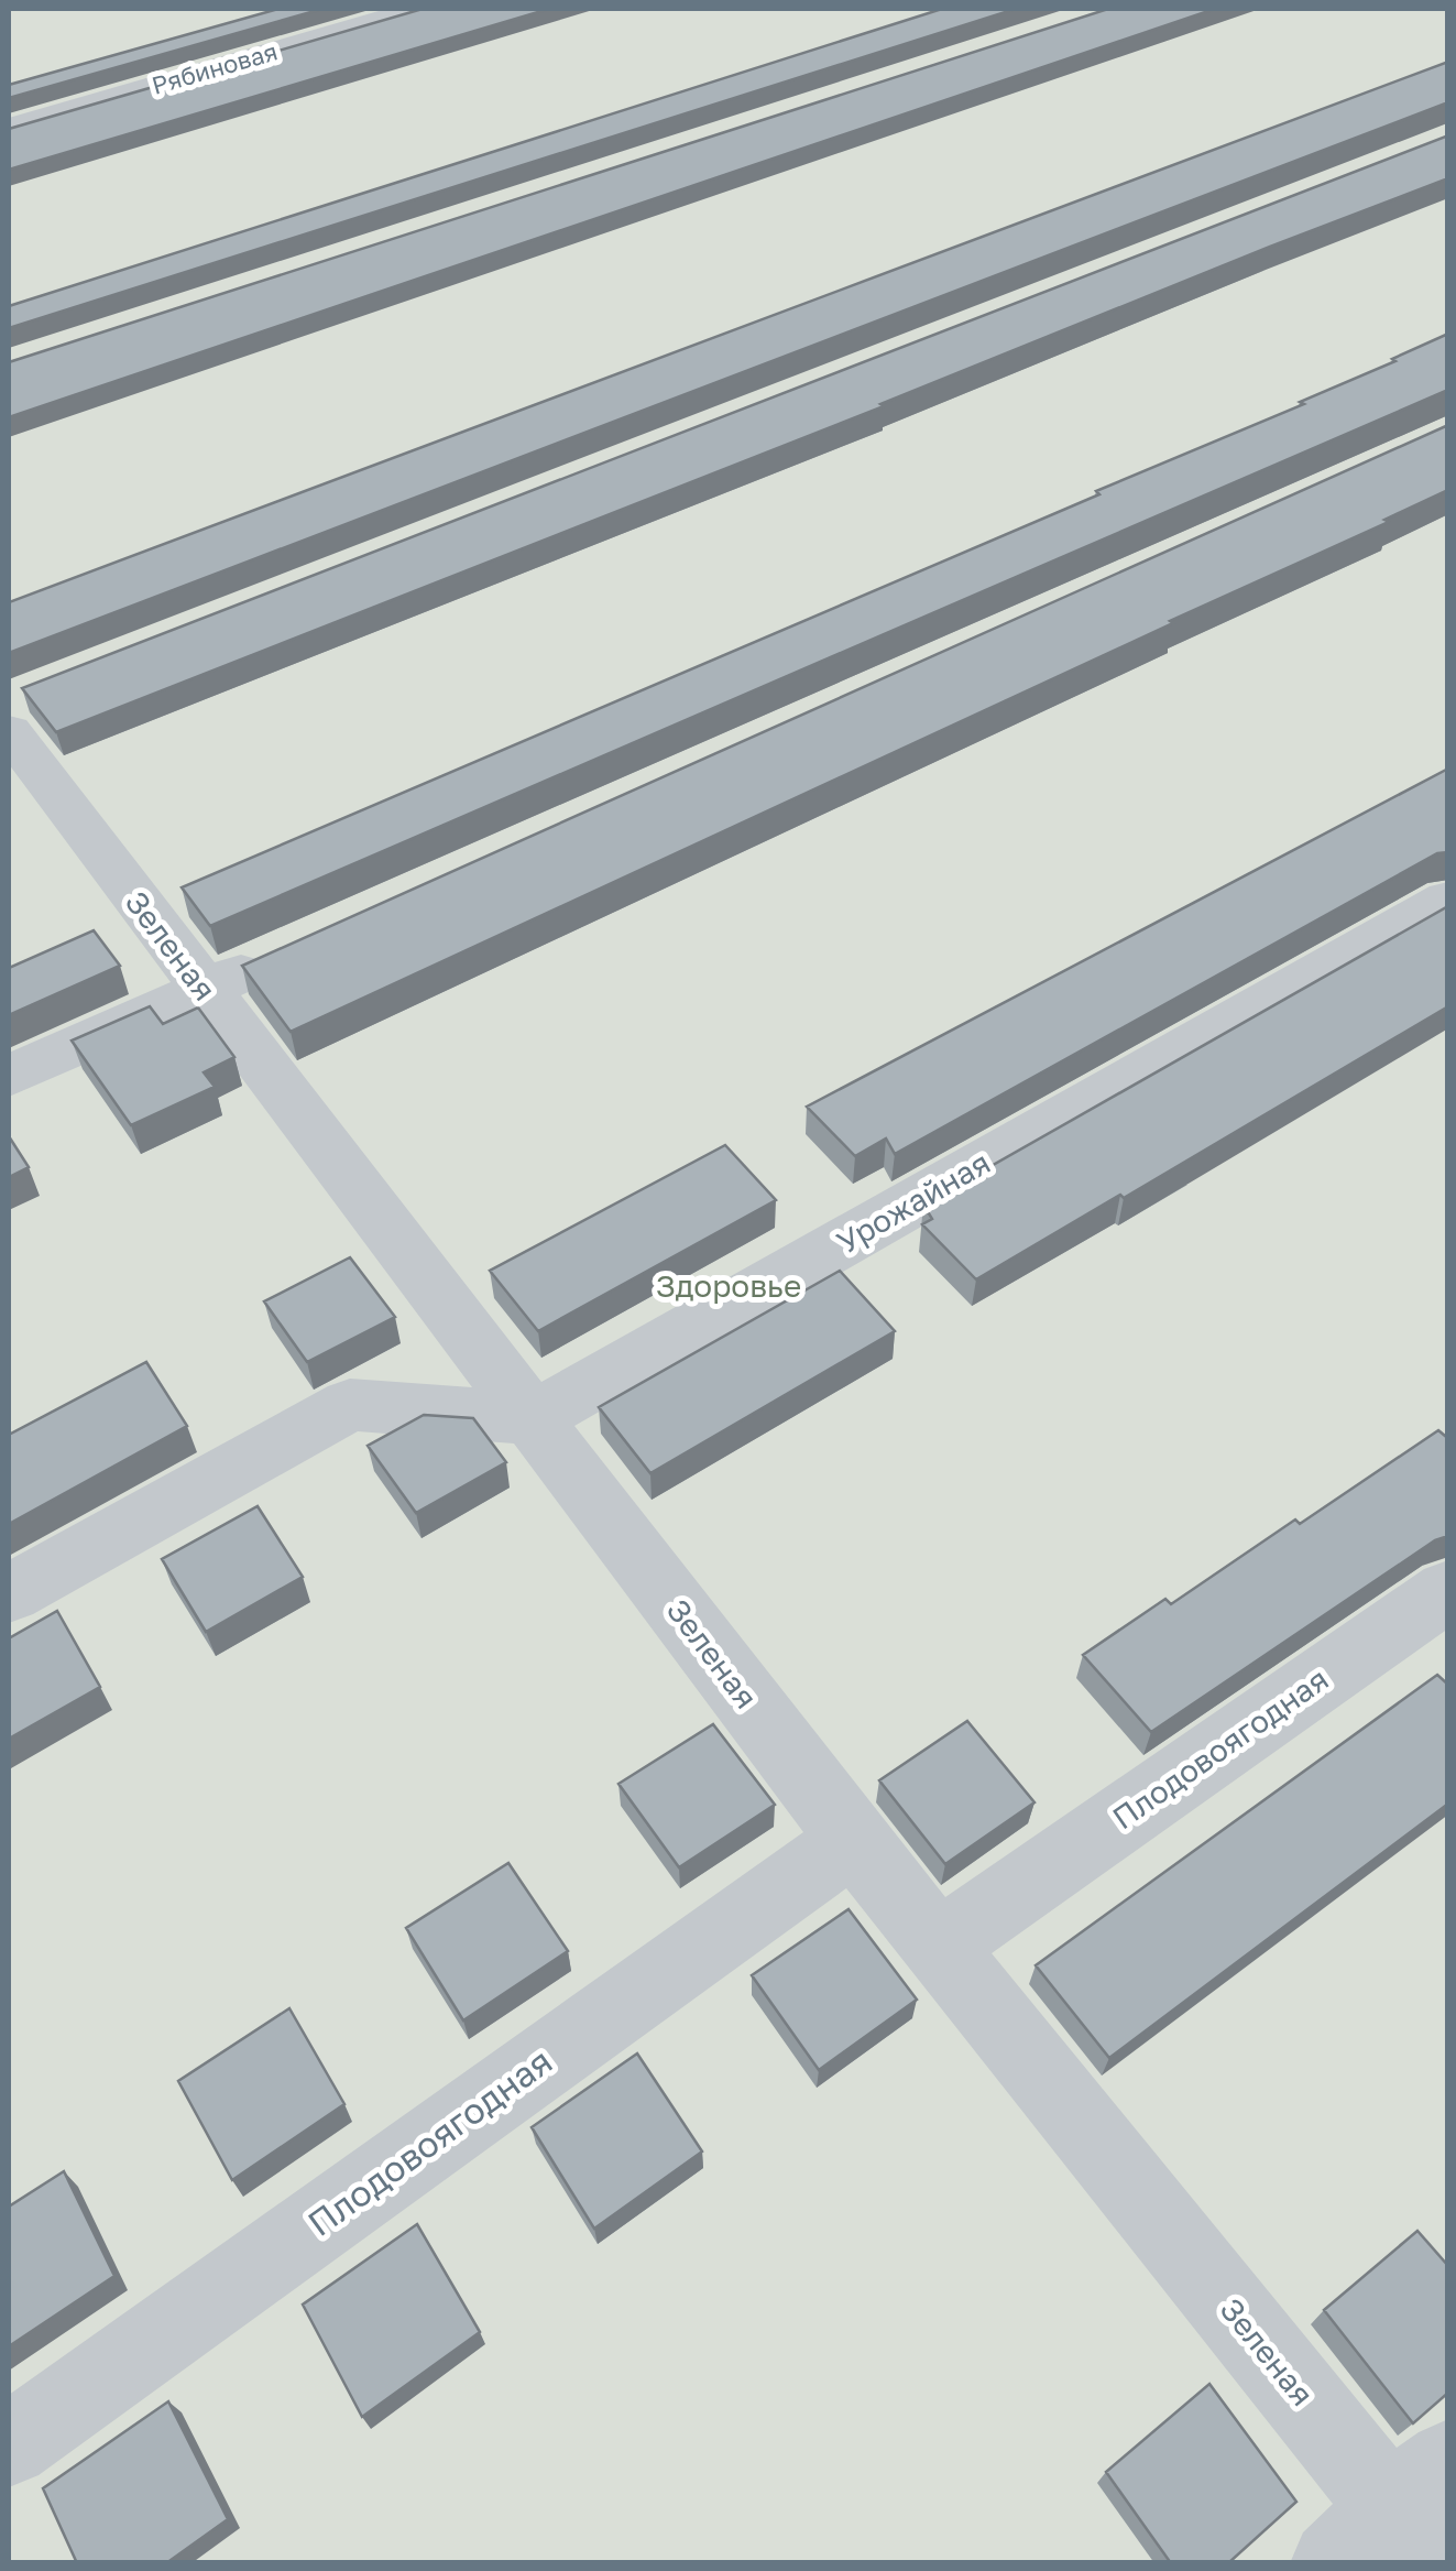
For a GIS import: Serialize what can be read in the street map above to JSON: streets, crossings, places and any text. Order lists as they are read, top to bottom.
{
  "streets": {
    "street": [
      "Рябиновая",
      "Зеленая",
      "Урожайная",
      "Плодовоягодная"
    ]
  },
  "crossings": [
    ["Зеленая", "Урожайная"],
    ["Зеленая", "Плодовоягодная"]
  ],
  "parks": ["Здоровье"]
}
